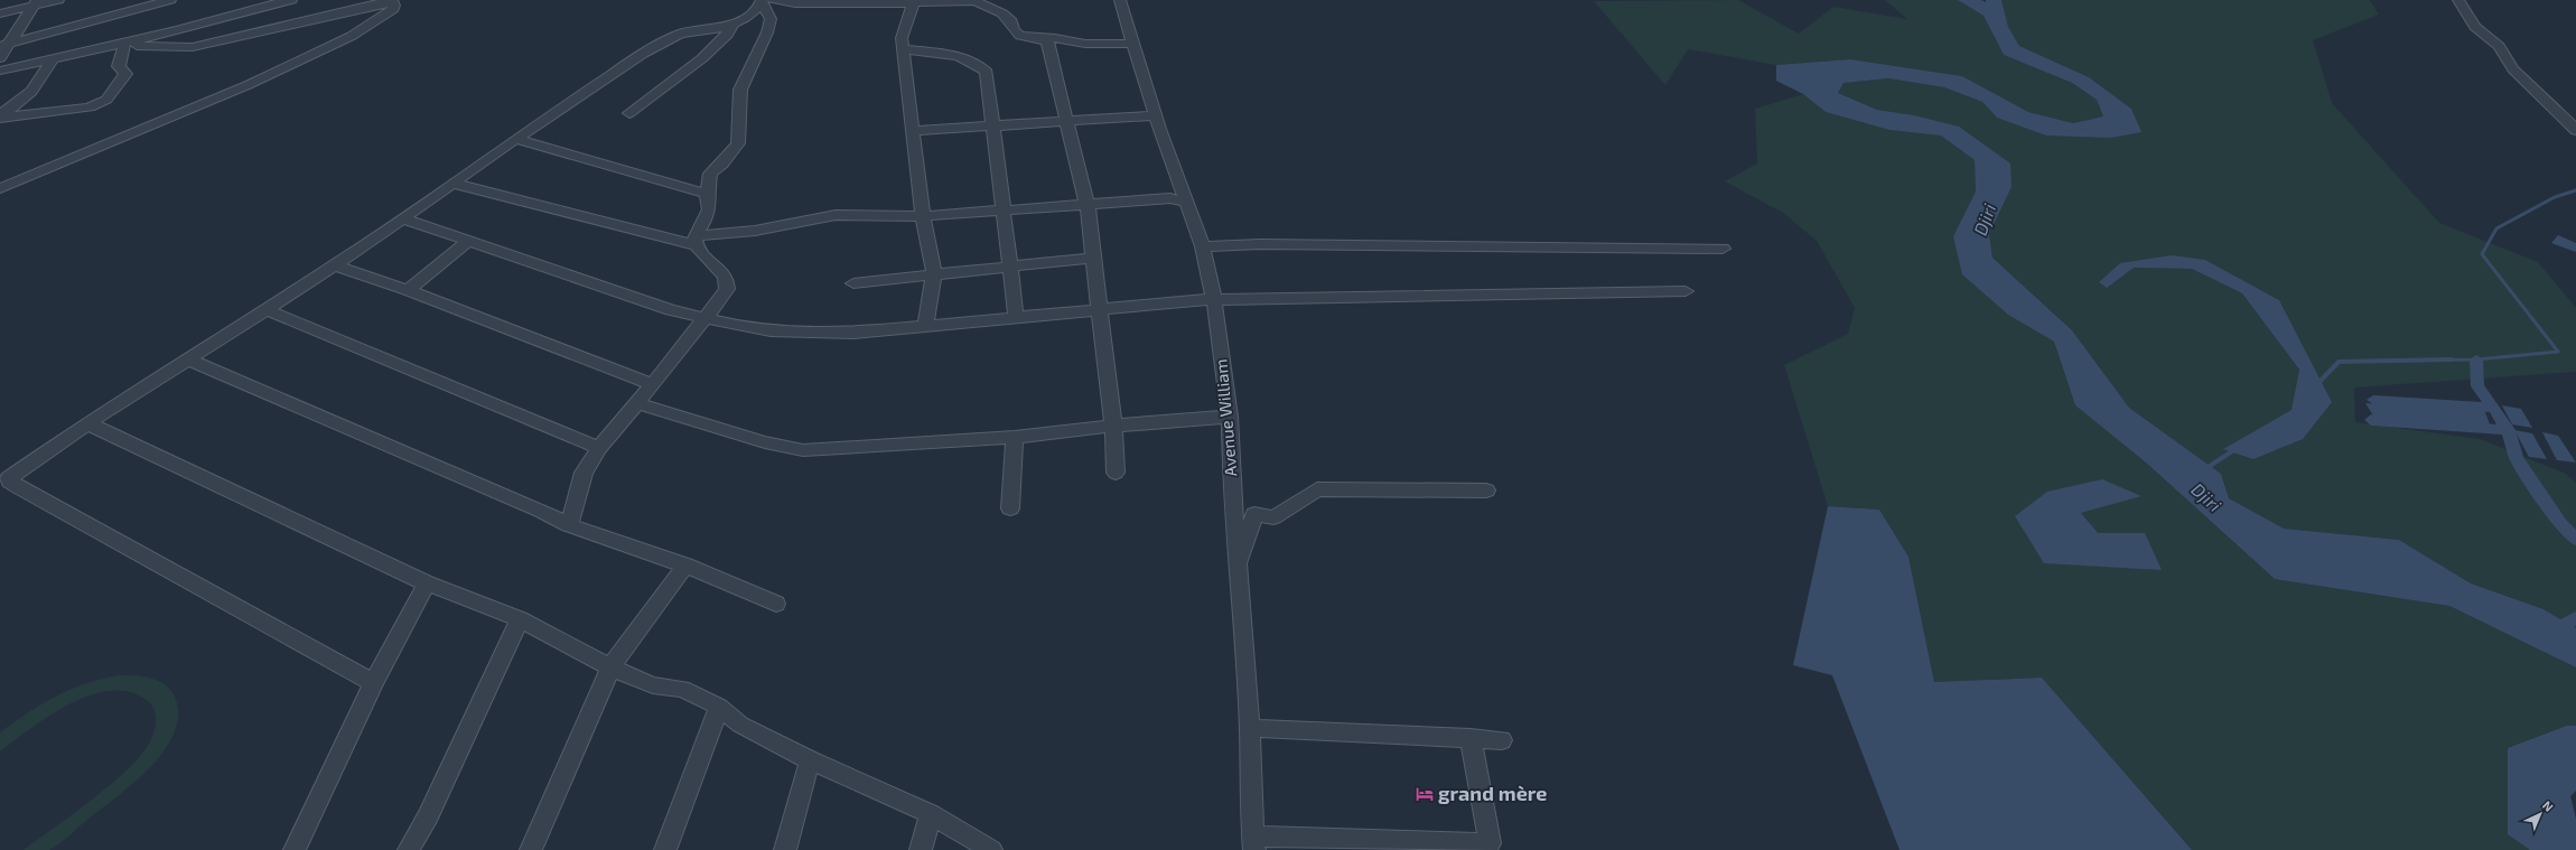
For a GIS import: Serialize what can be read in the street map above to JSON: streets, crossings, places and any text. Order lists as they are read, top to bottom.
{
  "streets": {
    "street": ["Avenue William"]
  },
  "water": ["Djiri"],
  "places": {
    "hotel": ["grand mère"]
  },
  "north": "top right"
}
